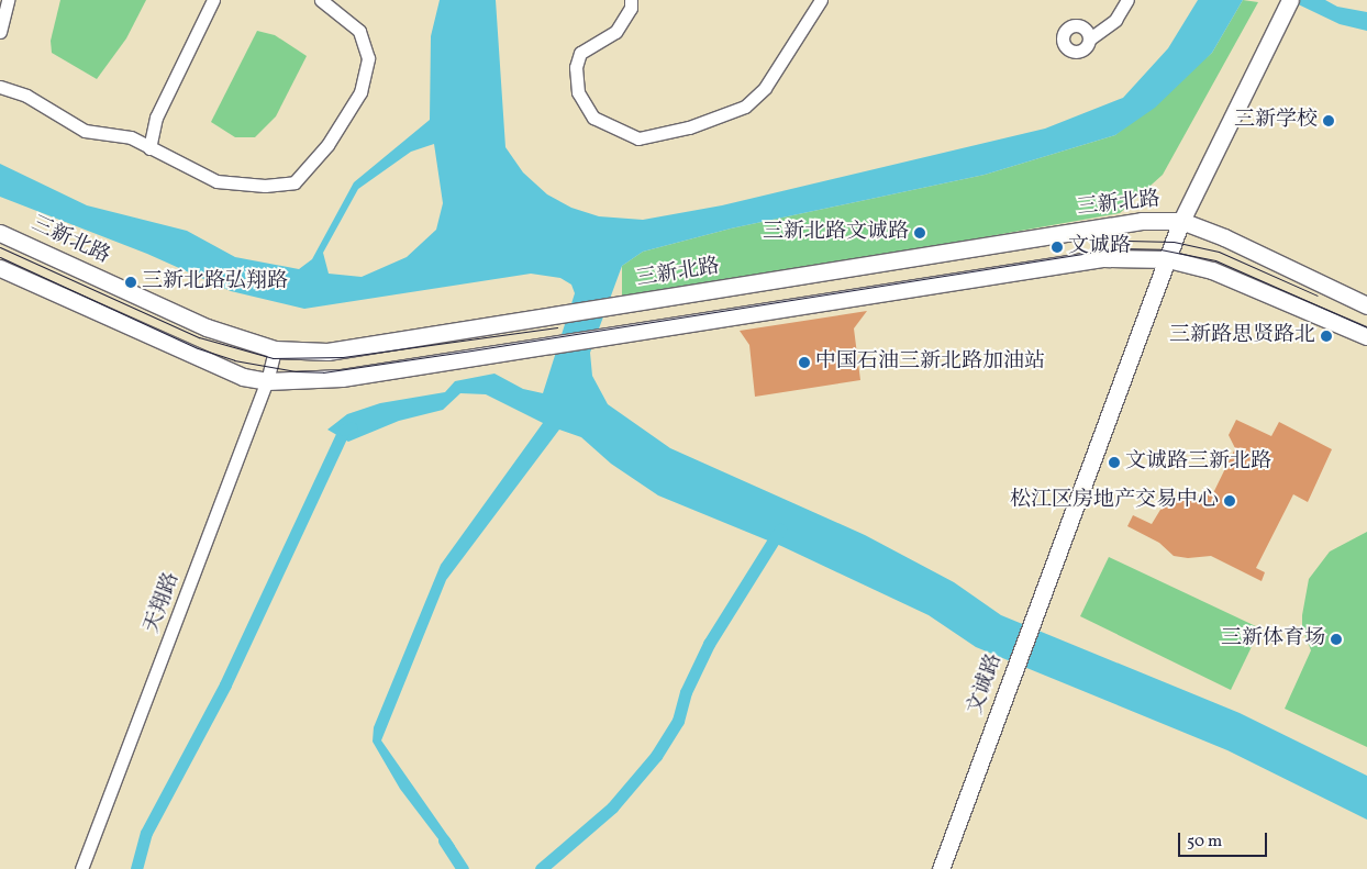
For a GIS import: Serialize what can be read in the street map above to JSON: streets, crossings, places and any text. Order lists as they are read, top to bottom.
{
  "streets": {
    "main road": ["三新北路", "文诚路"],
    "street": ["天翔路"]
  },
  "crossings": [
    ["三新北路", "天翔路"],
    ["三新北路", "文诚路"]
  ],
  "places": [
    "三新学校",
    "三新北路文诚路",
    "文诚路",
    "三新北路弘翔路",
    "三新路思贤路北",
    "中国石油三新北路加油站",
    "文诚路三新北路",
    "松江区房地产交易中心",
    "三新体育场"
  ],
  "scale_bar": "50 m"
}
